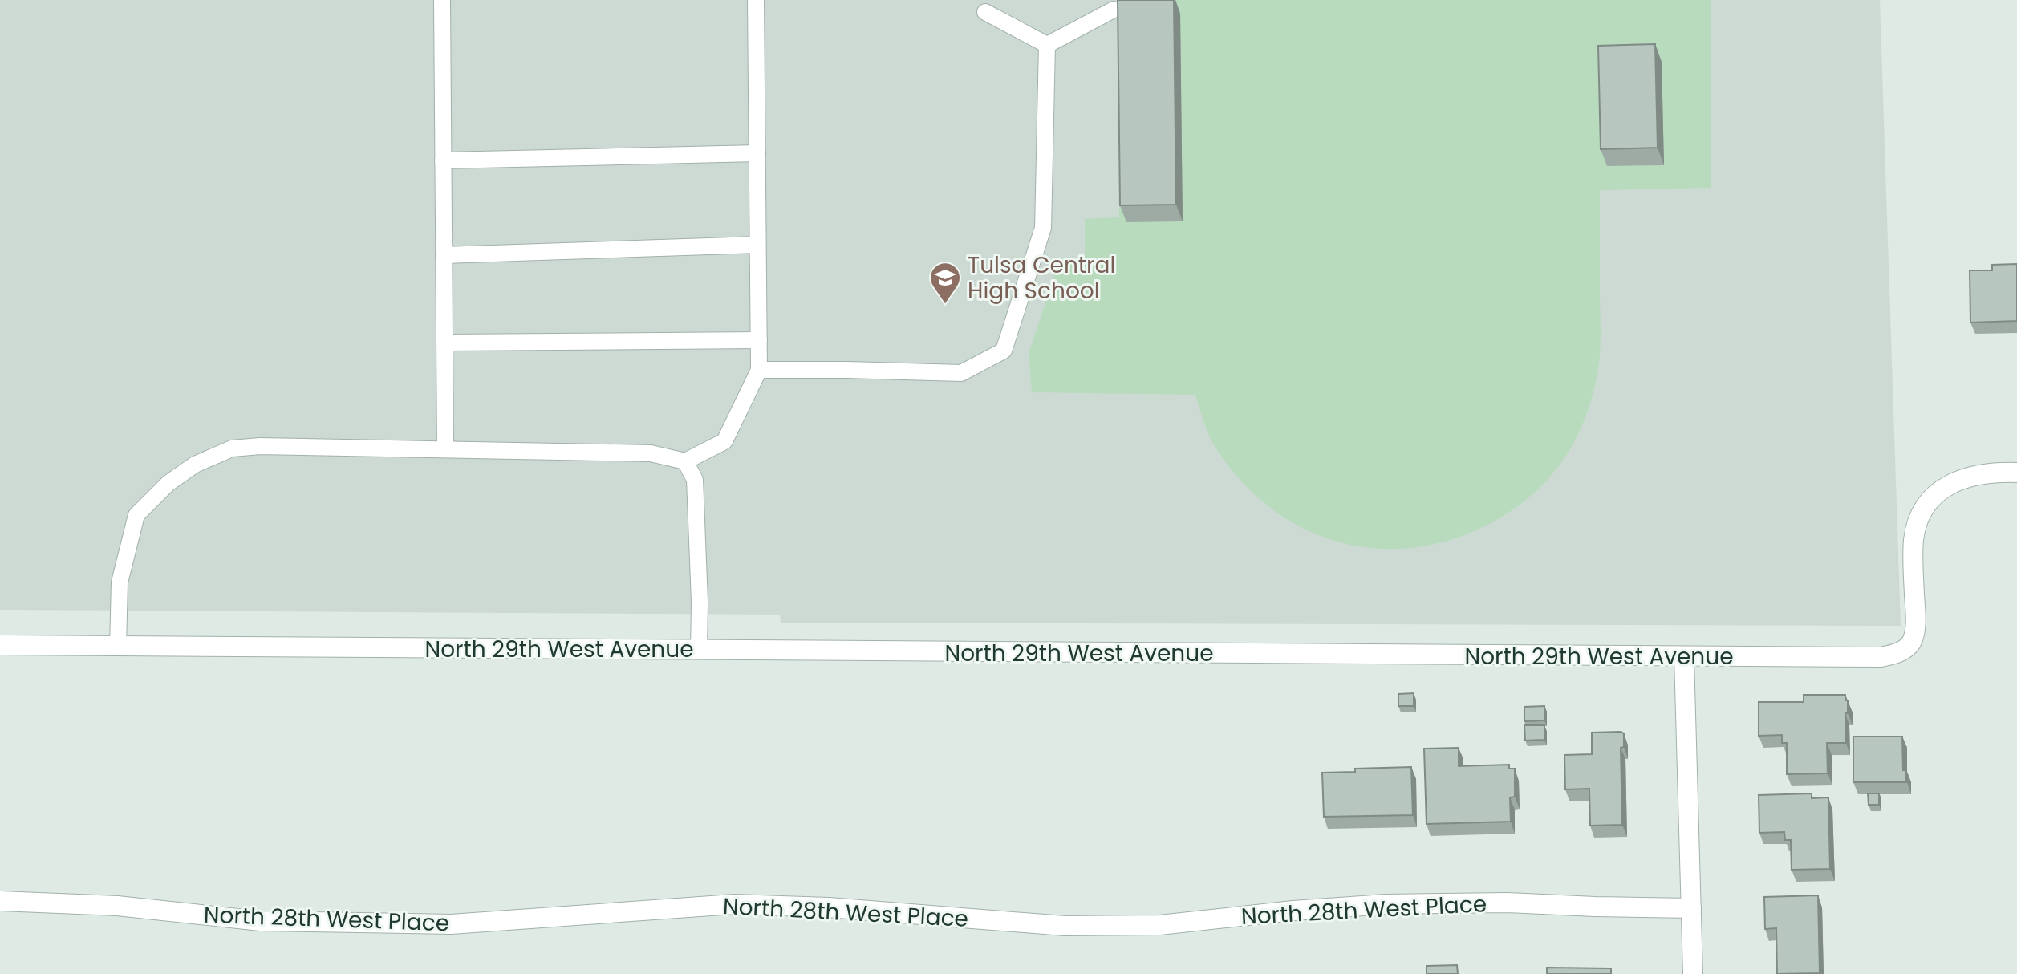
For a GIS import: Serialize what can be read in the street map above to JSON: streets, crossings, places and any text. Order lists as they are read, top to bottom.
{
  "streets": {
    "street": ["North 29th West Avenue", "North 28th West Place"]
  },
  "places": {
    "school or university": ["Tulsa Central High School"]
  }
}
